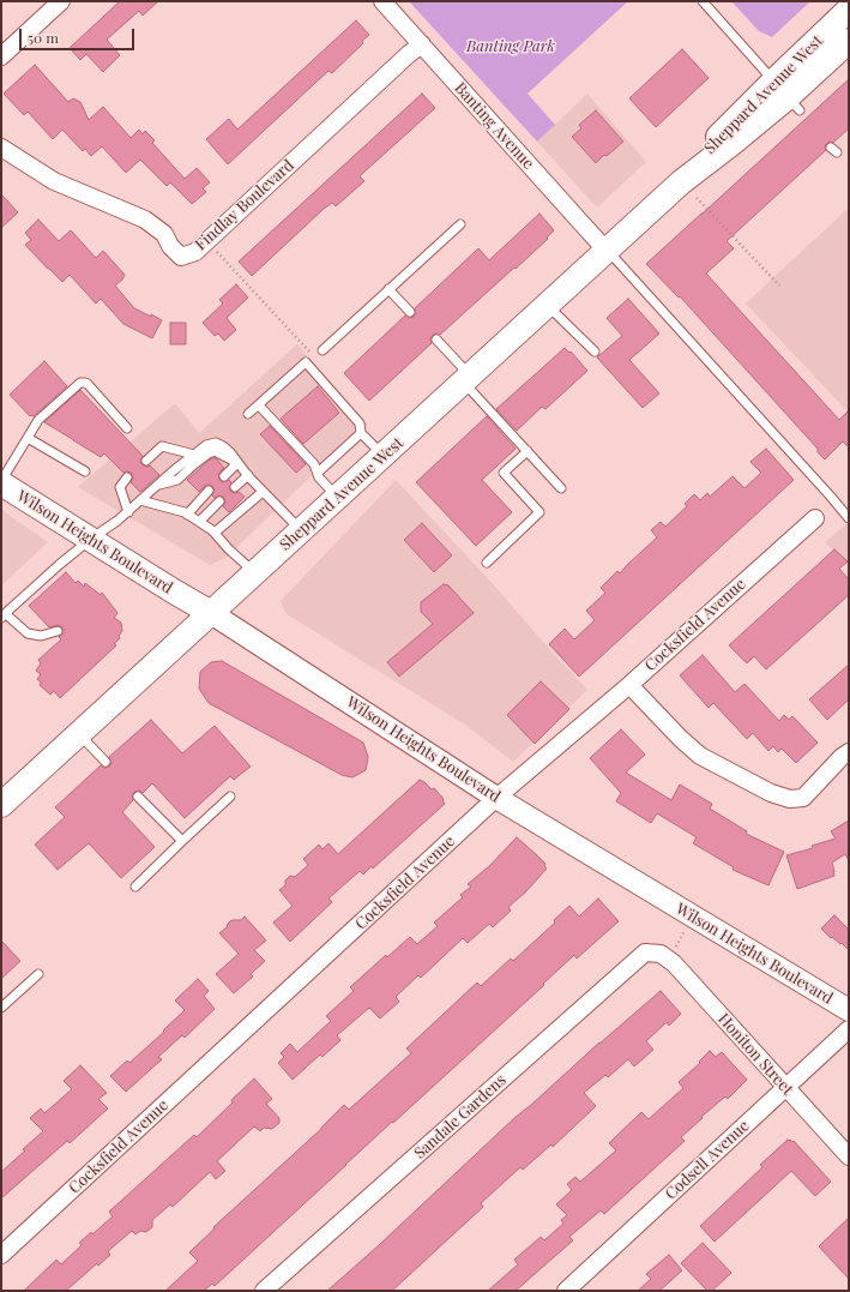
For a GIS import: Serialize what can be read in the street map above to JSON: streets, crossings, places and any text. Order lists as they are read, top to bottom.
{
  "streets": {
    "main road": ["Sheppard Avenue West", "Wilson Heights Boulevard"],
    "street": [
      "Banting Avenue",
      "Findlay Boulevard",
      "Cocksfield Avenue",
      "Honiton Street",
      "Sandale Gardens",
      "Codsell Avenue"
    ]
  },
  "crossings": [
    ["Sheppard Avenue West", "Banting Avenue"],
    ["Sheppard Avenue West", "Wilson Heights Boulevard"],
    ["Banting Avenue", "Findlay Boulevard"],
    ["Wilson Heights Boulevard", "Cocksfield Avenue"],
    ["Honiton Street", "Sandale Gardens"],
    ["Honiton Street", "Codsell Avenue"]
  ],
  "parks": ["Banting Park"],
  "scale_bar": "50 m"
}
